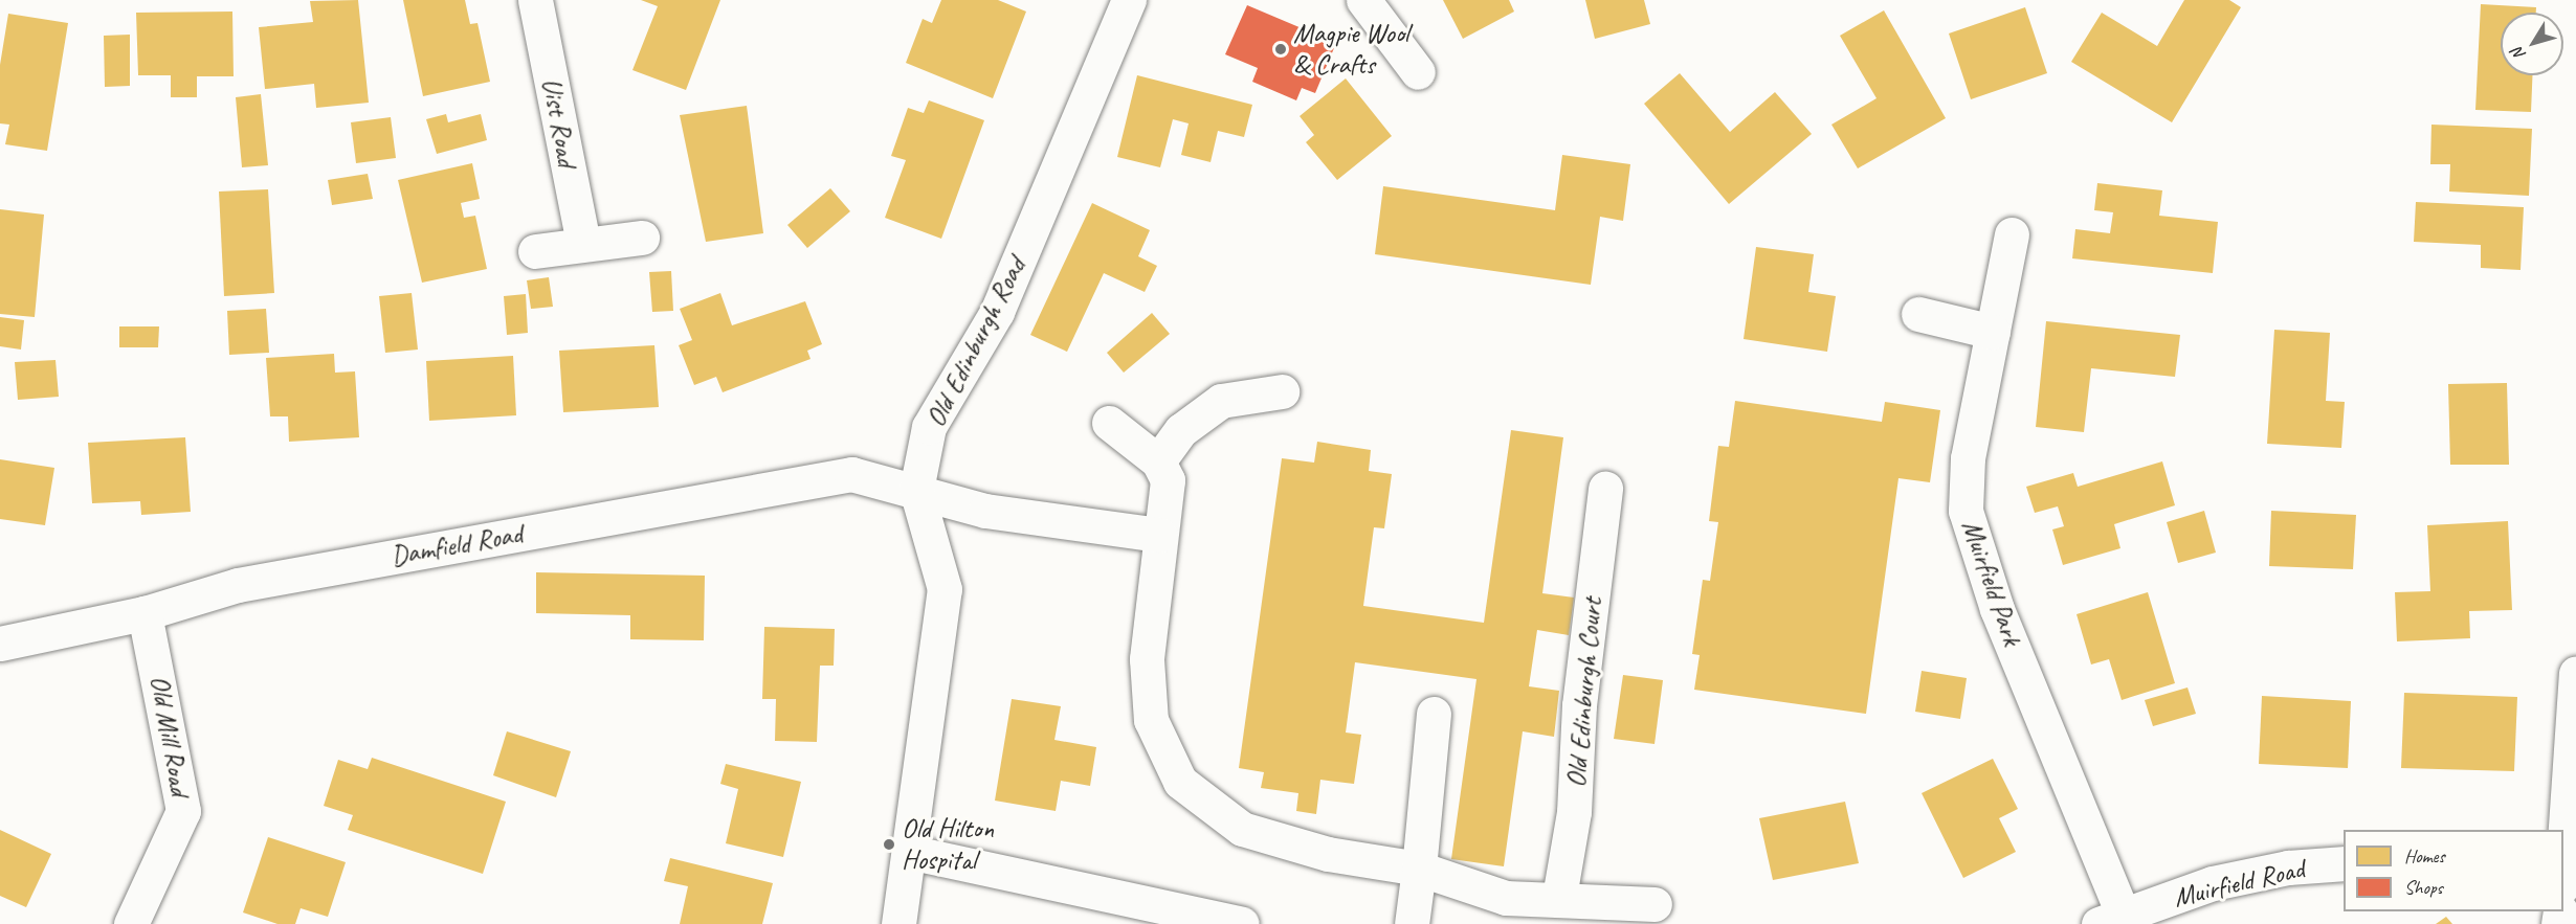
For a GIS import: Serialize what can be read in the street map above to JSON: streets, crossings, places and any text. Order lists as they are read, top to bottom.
{
  "streets": {
    "street": [
      "Uist Road",
      "Old Edinburgh Road",
      "Damfield Road",
      "Muirfield Park",
      "Old Edinburgh Court",
      "Old Mill Road",
      "Muirfield Road"
    ]
  },
  "crossings": [
    ["Old Edinburgh Road", "Damfield Road"],
    ["Damfield Road", "Old Mill Road"],
    ["Muirfield Park", "Muirfield Road"]
  ],
  "places": ["Magpie Wool & Crafts", "Old Hilton Hospital"],
  "legend": ["Homes", "Shops"],
  "north": "bottom left"
}
